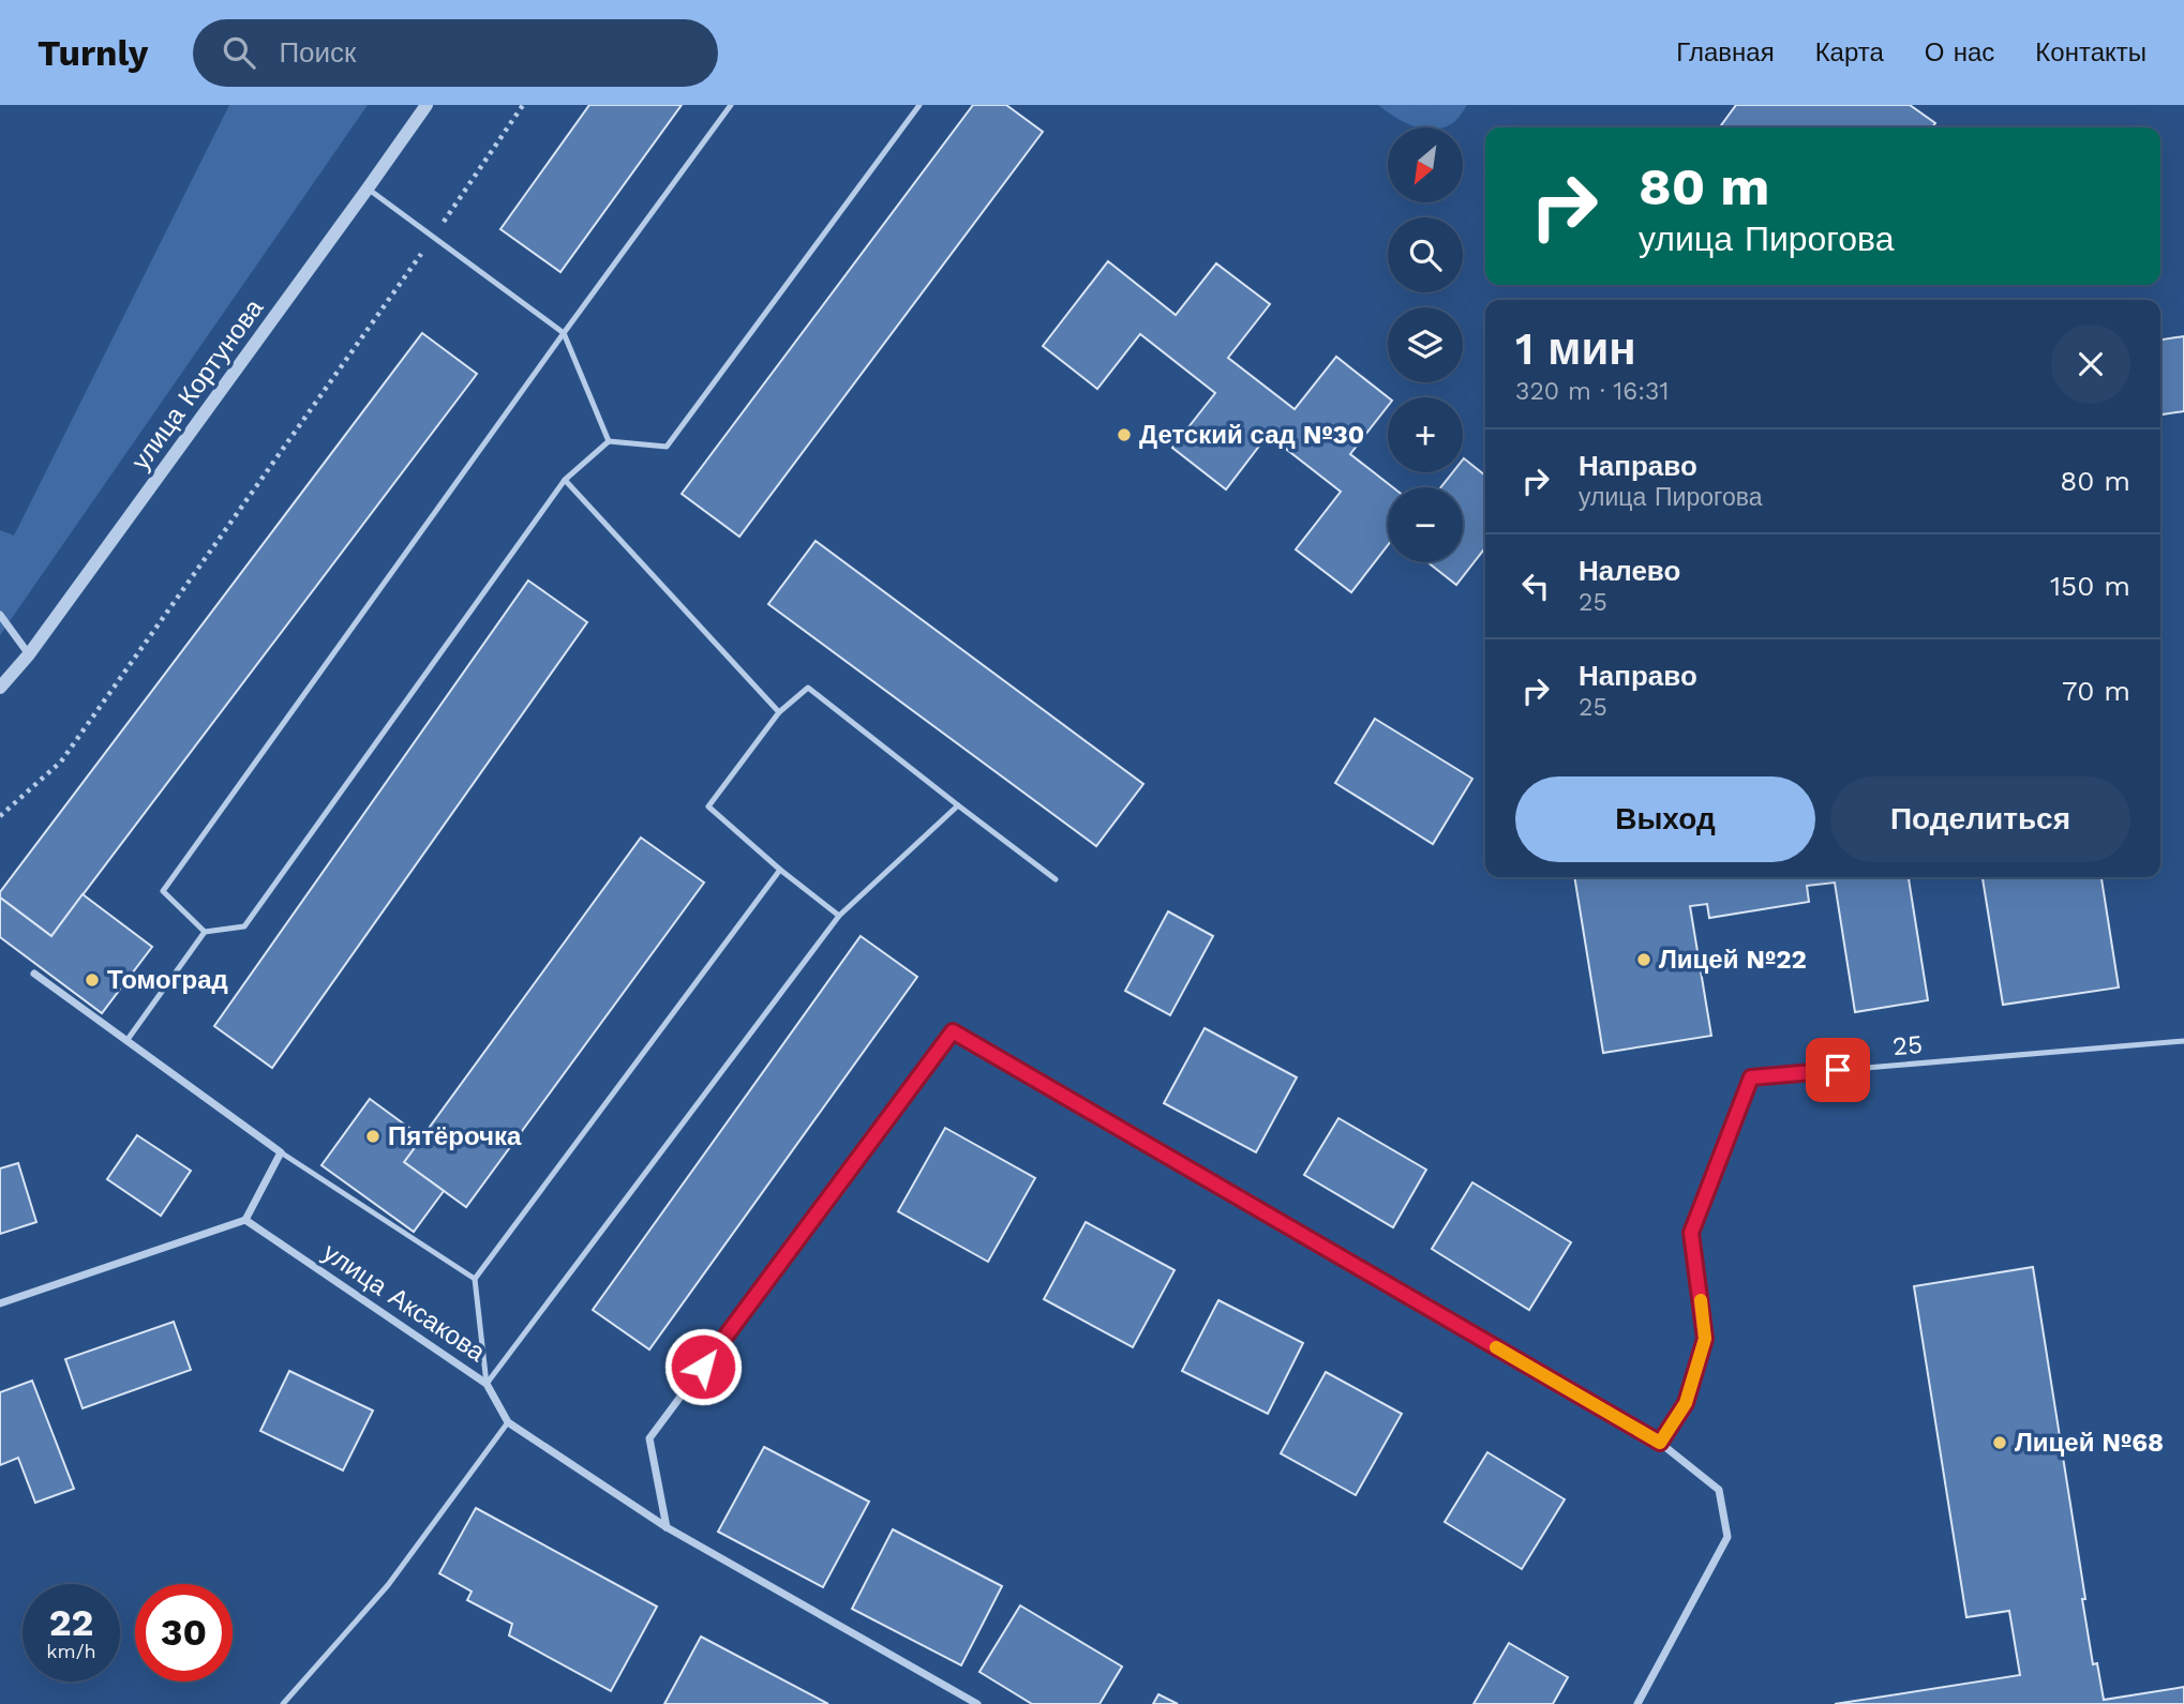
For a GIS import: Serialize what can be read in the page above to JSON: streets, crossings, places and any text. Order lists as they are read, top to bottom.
{
  "streets": {
    "street": ["улица Кортунова", "улица Аксакова"],
    "lane": ["25"]
  },
  "places": [
    "Детский сад №30",
    "Лицей №22",
    "Томоград",
    "Пятёрочка",
    "Лицей №68"
  ],
  "north": "bottom left",
  "page": {
    "header": "Turnly",
    "search": "Поиск",
    "nav": [
      "Главная",
      "Карта",
      "О нас",
      "Контакты"
    ],
    "map_buttons": ["+", "−"],
    "turn": ["80 m", "улица Пирогова"],
    "heading": ["1 мин", "320 m · 16:31"],
    "list": [
      {
        "name": "Направо",
        "note": "улица Пирогова",
        "value": "80 m"
      },
      {
        "name": "Налево",
        "note": "25",
        "value": "150 m"
      },
      {
        "name": "Направо",
        "note": "25",
        "value": "70 m"
      }
    ],
    "buttons": ["Выход", "Поделиться"],
    "speed": "22 km/h",
    "limit": "30"
  }
}
